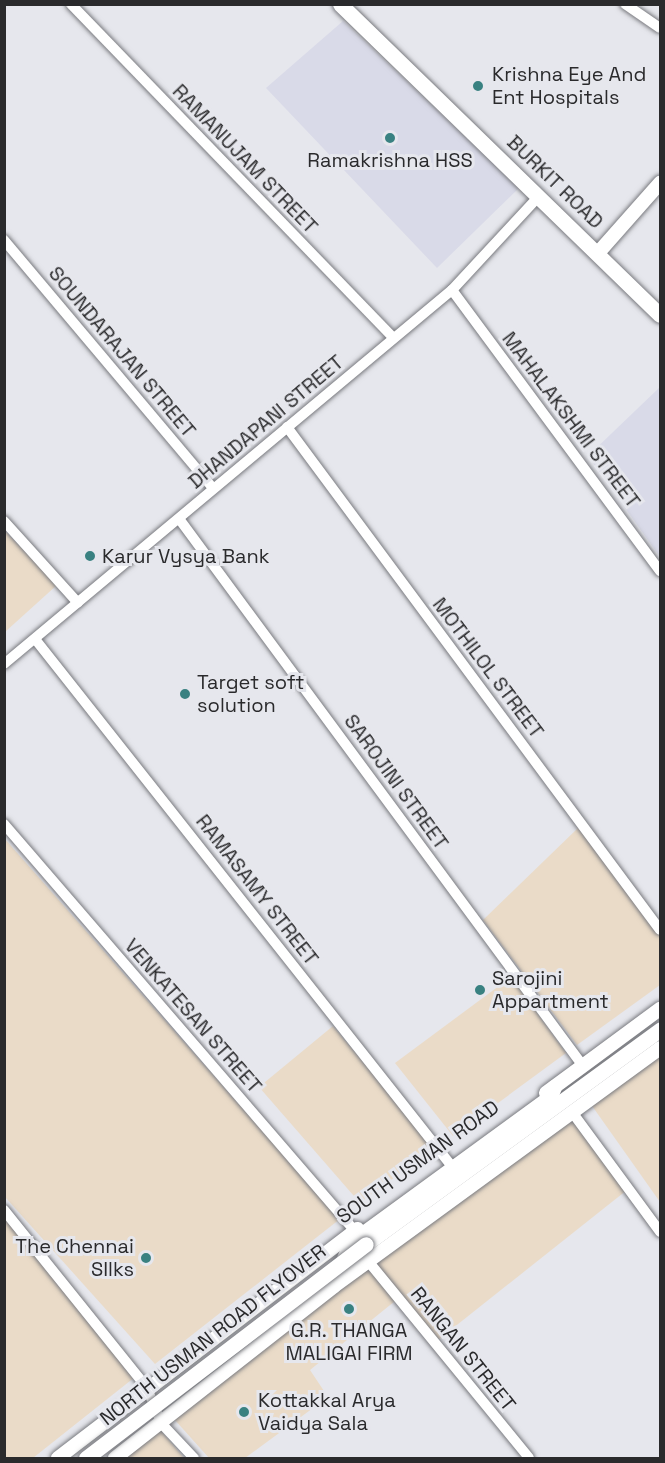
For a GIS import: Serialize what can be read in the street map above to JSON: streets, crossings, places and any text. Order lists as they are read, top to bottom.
{
  "streets": {
    "main road": ["BURKIT ROAD", "NORTH USMAN ROAD FLYOVER"],
    "street": [
      "RAMANUJAM STREET",
      "SOUNDARAJAN STREET",
      "MAHALAKSHMI STREET",
      "DHANDAPANI STREET",
      "MOTHILOL STREET",
      "SAROJINI STREET",
      "RAMASAMY STREET",
      "VENKATESAN STREET",
      "SOUTH USMAN ROAD",
      "RANGAN STREET"
    ]
  },
  "crossings": [
    ["RAMANUJAM STREET", "DHANDAPANI STREET"],
    ["BURKIT ROAD", "DHANDAPANI STREET"],
    ["SOUNDARAJAN STREET", "DHANDAPANI STREET"],
    ["MAHALAKSHMI STREET", "DHANDAPANI STREET"],
    ["DHANDAPANI STREET", "MOTHILOL STREET"],
    ["DHANDAPANI STREET", "SAROJINI STREET"],
    ["DHANDAPANI STREET", "RAMASAMY STREET"],
    ["SAROJINI STREET", "SOUTH USMAN ROAD"],
    ["RAMASAMY STREET", "SOUTH USMAN ROAD"],
    ["VENKATESAN STREET", "SOUTH USMAN ROAD"]
  ],
  "places": [
    "Krishna Eye And Ent Hospitals",
    "Ramakrishna HSS",
    "Karur Vysya Bank",
    "Target soft solution",
    "Sarojini Appartment",
    "The Chennai SIlks",
    "G.R. THANGA MALIGAI FIRM",
    "Kottakkal Arya Vaidya Sala"
  ]
}
